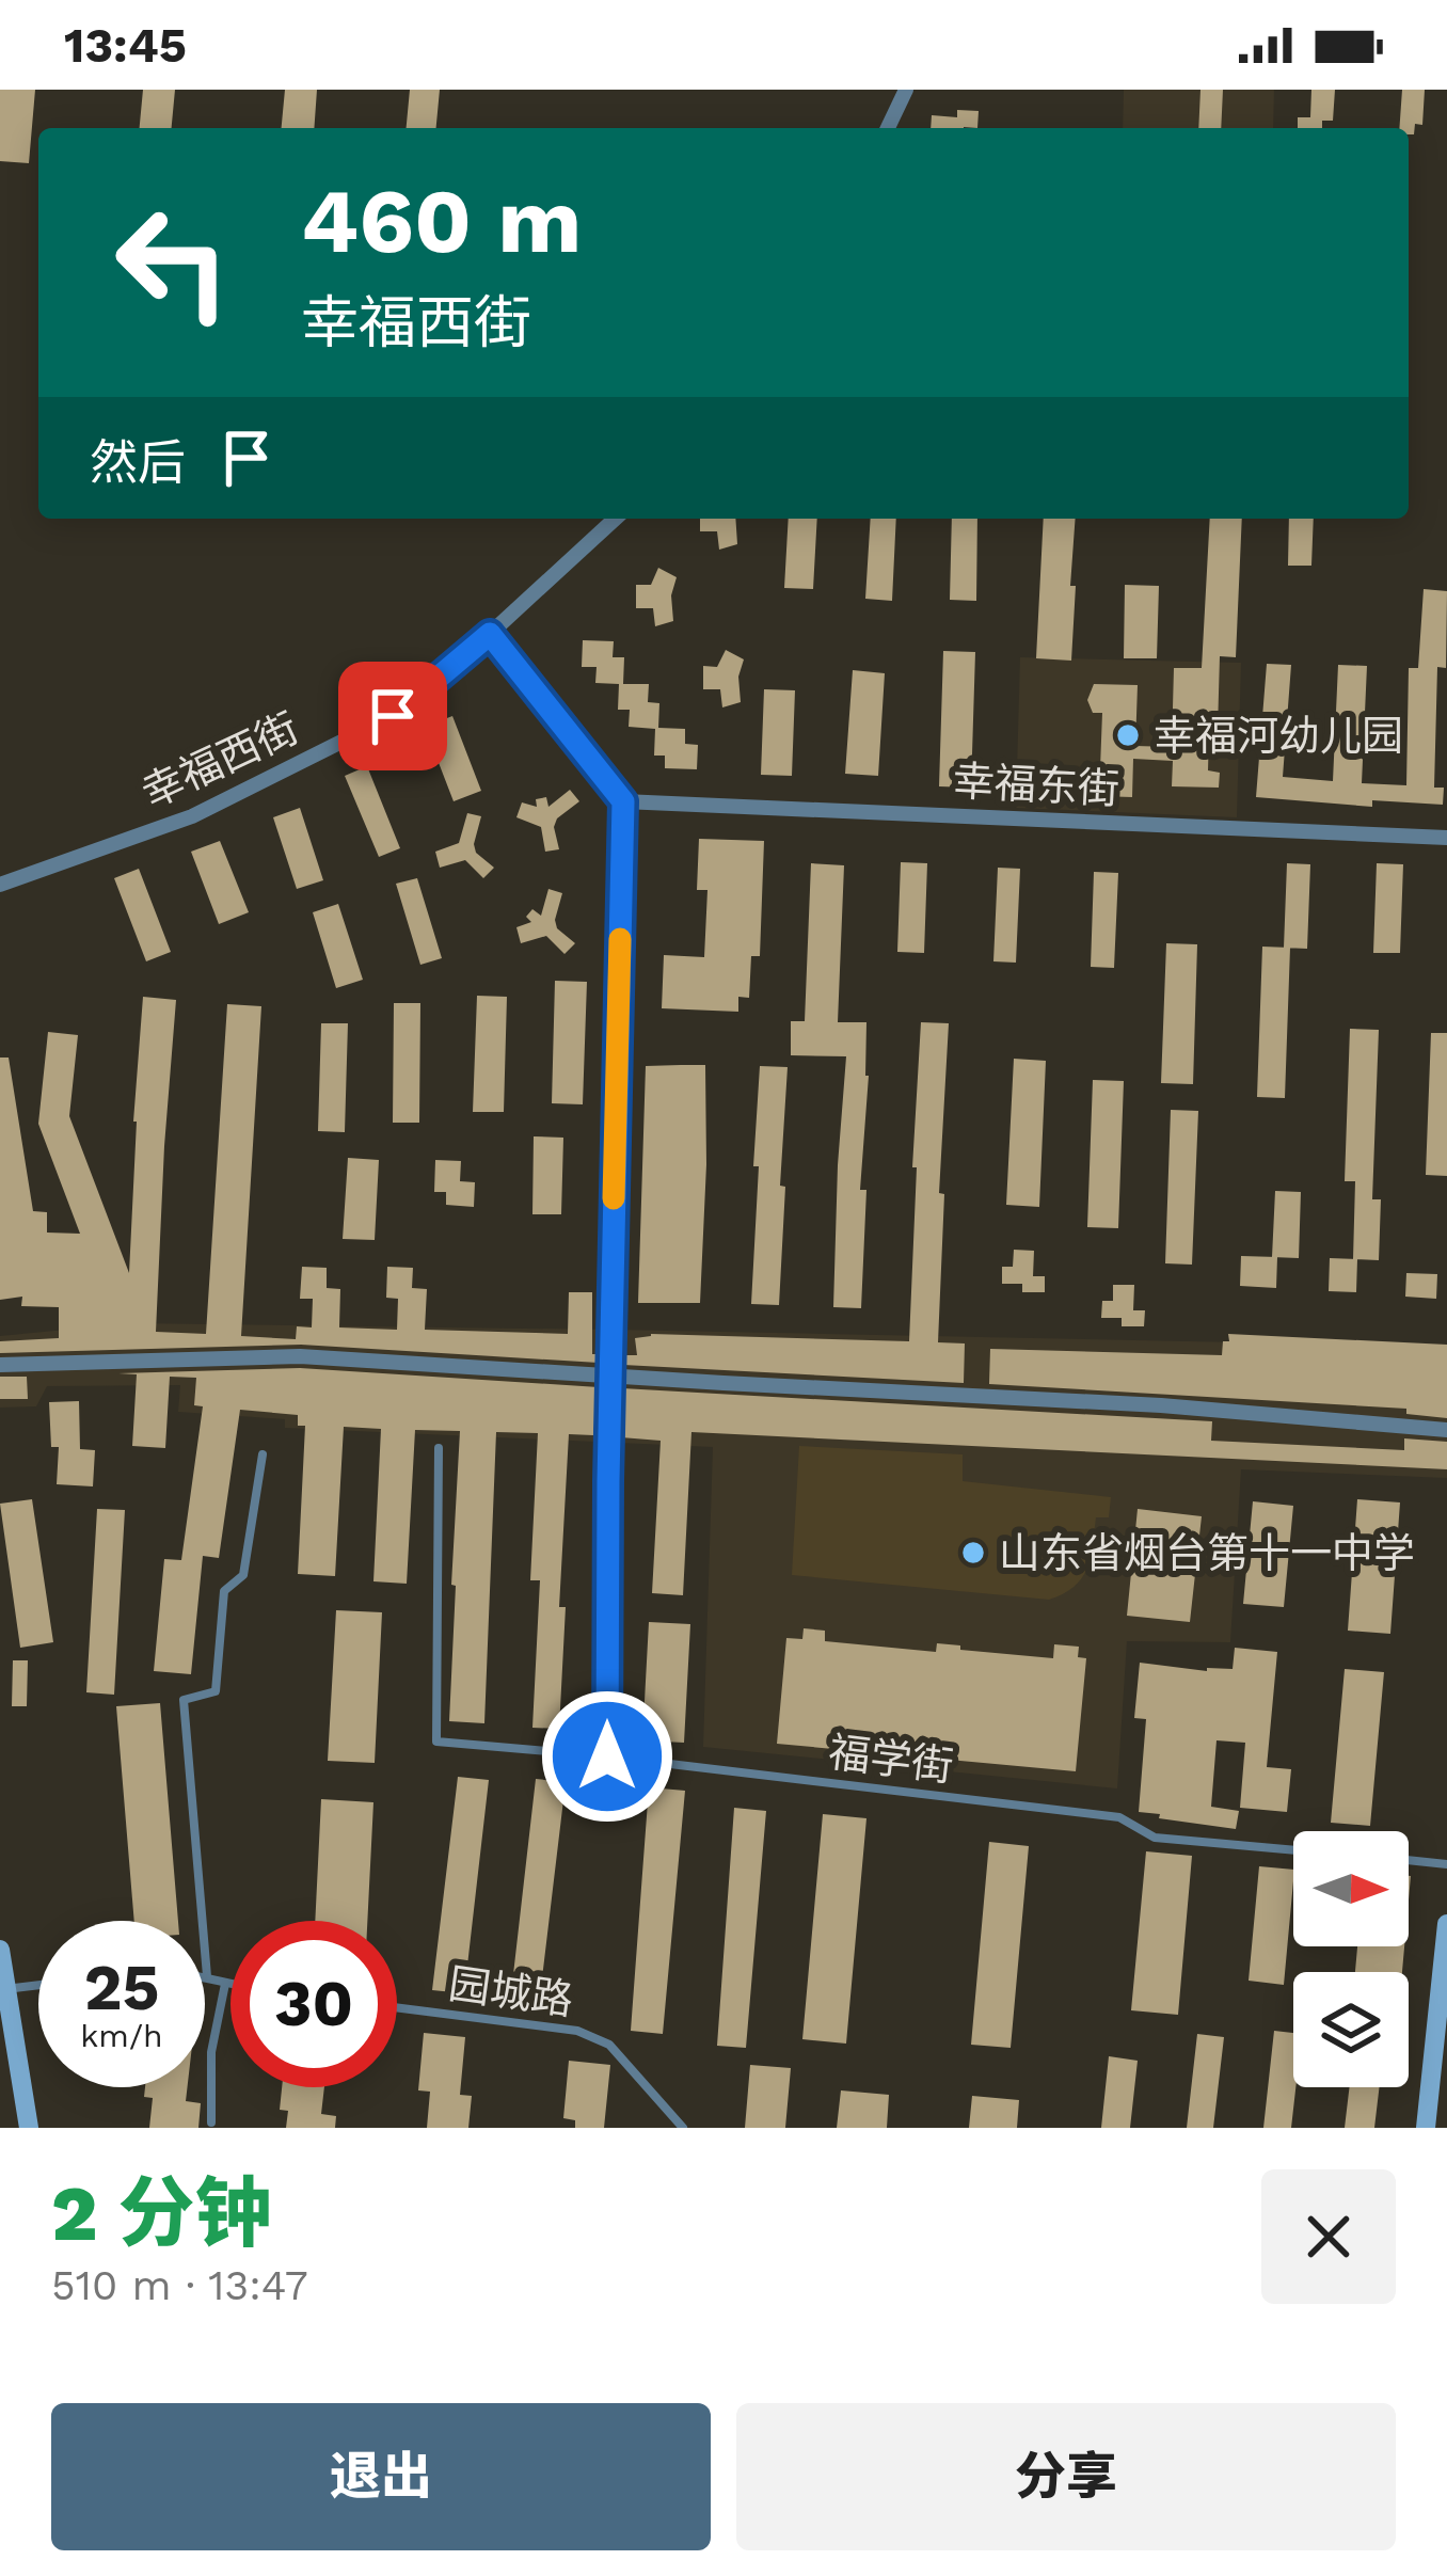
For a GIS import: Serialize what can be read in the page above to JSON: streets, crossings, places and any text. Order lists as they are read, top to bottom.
{
  "streets": {
    "street": ["幸福西街", "幸福东街"],
    "lane": ["福学街", "园城路"]
  },
  "places": ["幸福河幼儿园", "山东省烟台第十一中学"],
  "north": "right",
  "page": {
    "status": "13:45",
    "turn": ["460 m", "幸福西街"],
    "then": "然后",
    "speed": "25 km/h",
    "limit": "30",
    "heading": ["2 分钟", "510 m · 13:47"],
    "buttons": ["退出", "分享"]
  }
}
